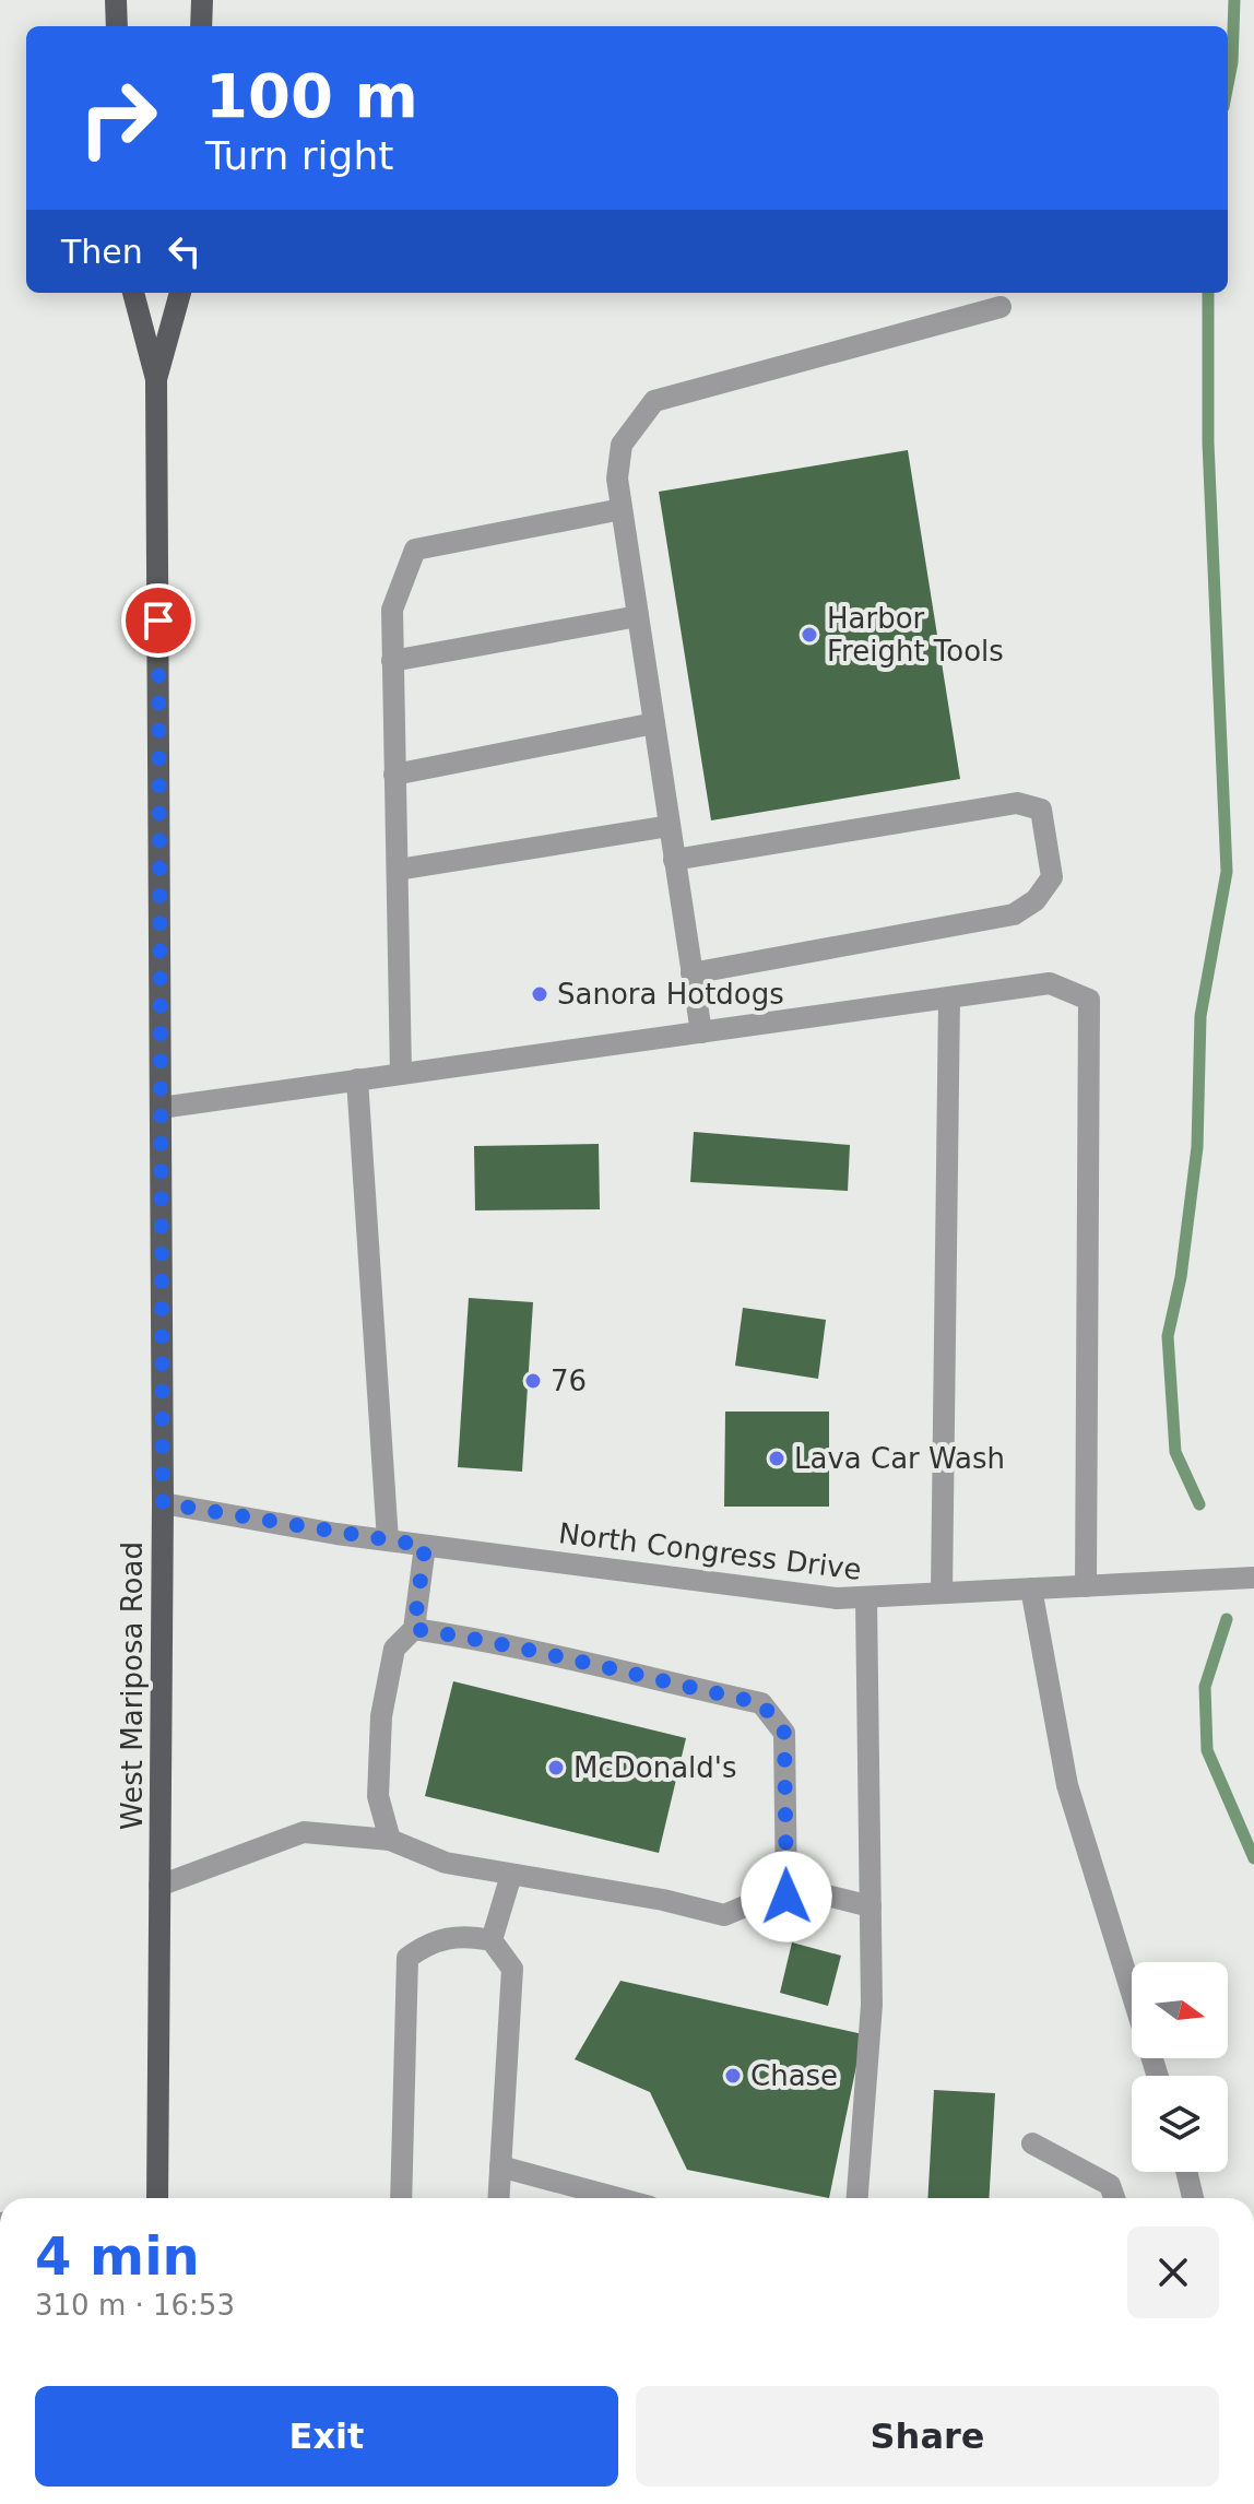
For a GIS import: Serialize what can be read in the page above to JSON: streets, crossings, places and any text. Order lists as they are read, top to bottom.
{
  "streets": {
    "main road": ["West Mariposa Road"],
    "street": ["North Congress Drive"]
  },
  "crossings": [
    ["North Congress Drive", "West Mariposa Road"]
  ],
  "places": [
    "Harbor Freight Tools",
    "Sanora Hotdogs",
    "76",
    "Lava Car Wash",
    "McDonald's",
    "Chase"
  ],
  "north": "right",
  "page": {
    "turn": ["100 m", "Turn right"],
    "then": "Then",
    "heading": ["4 min", "310 m · 16:53"],
    "buttons": ["Exit", "Share"]
  }
}
